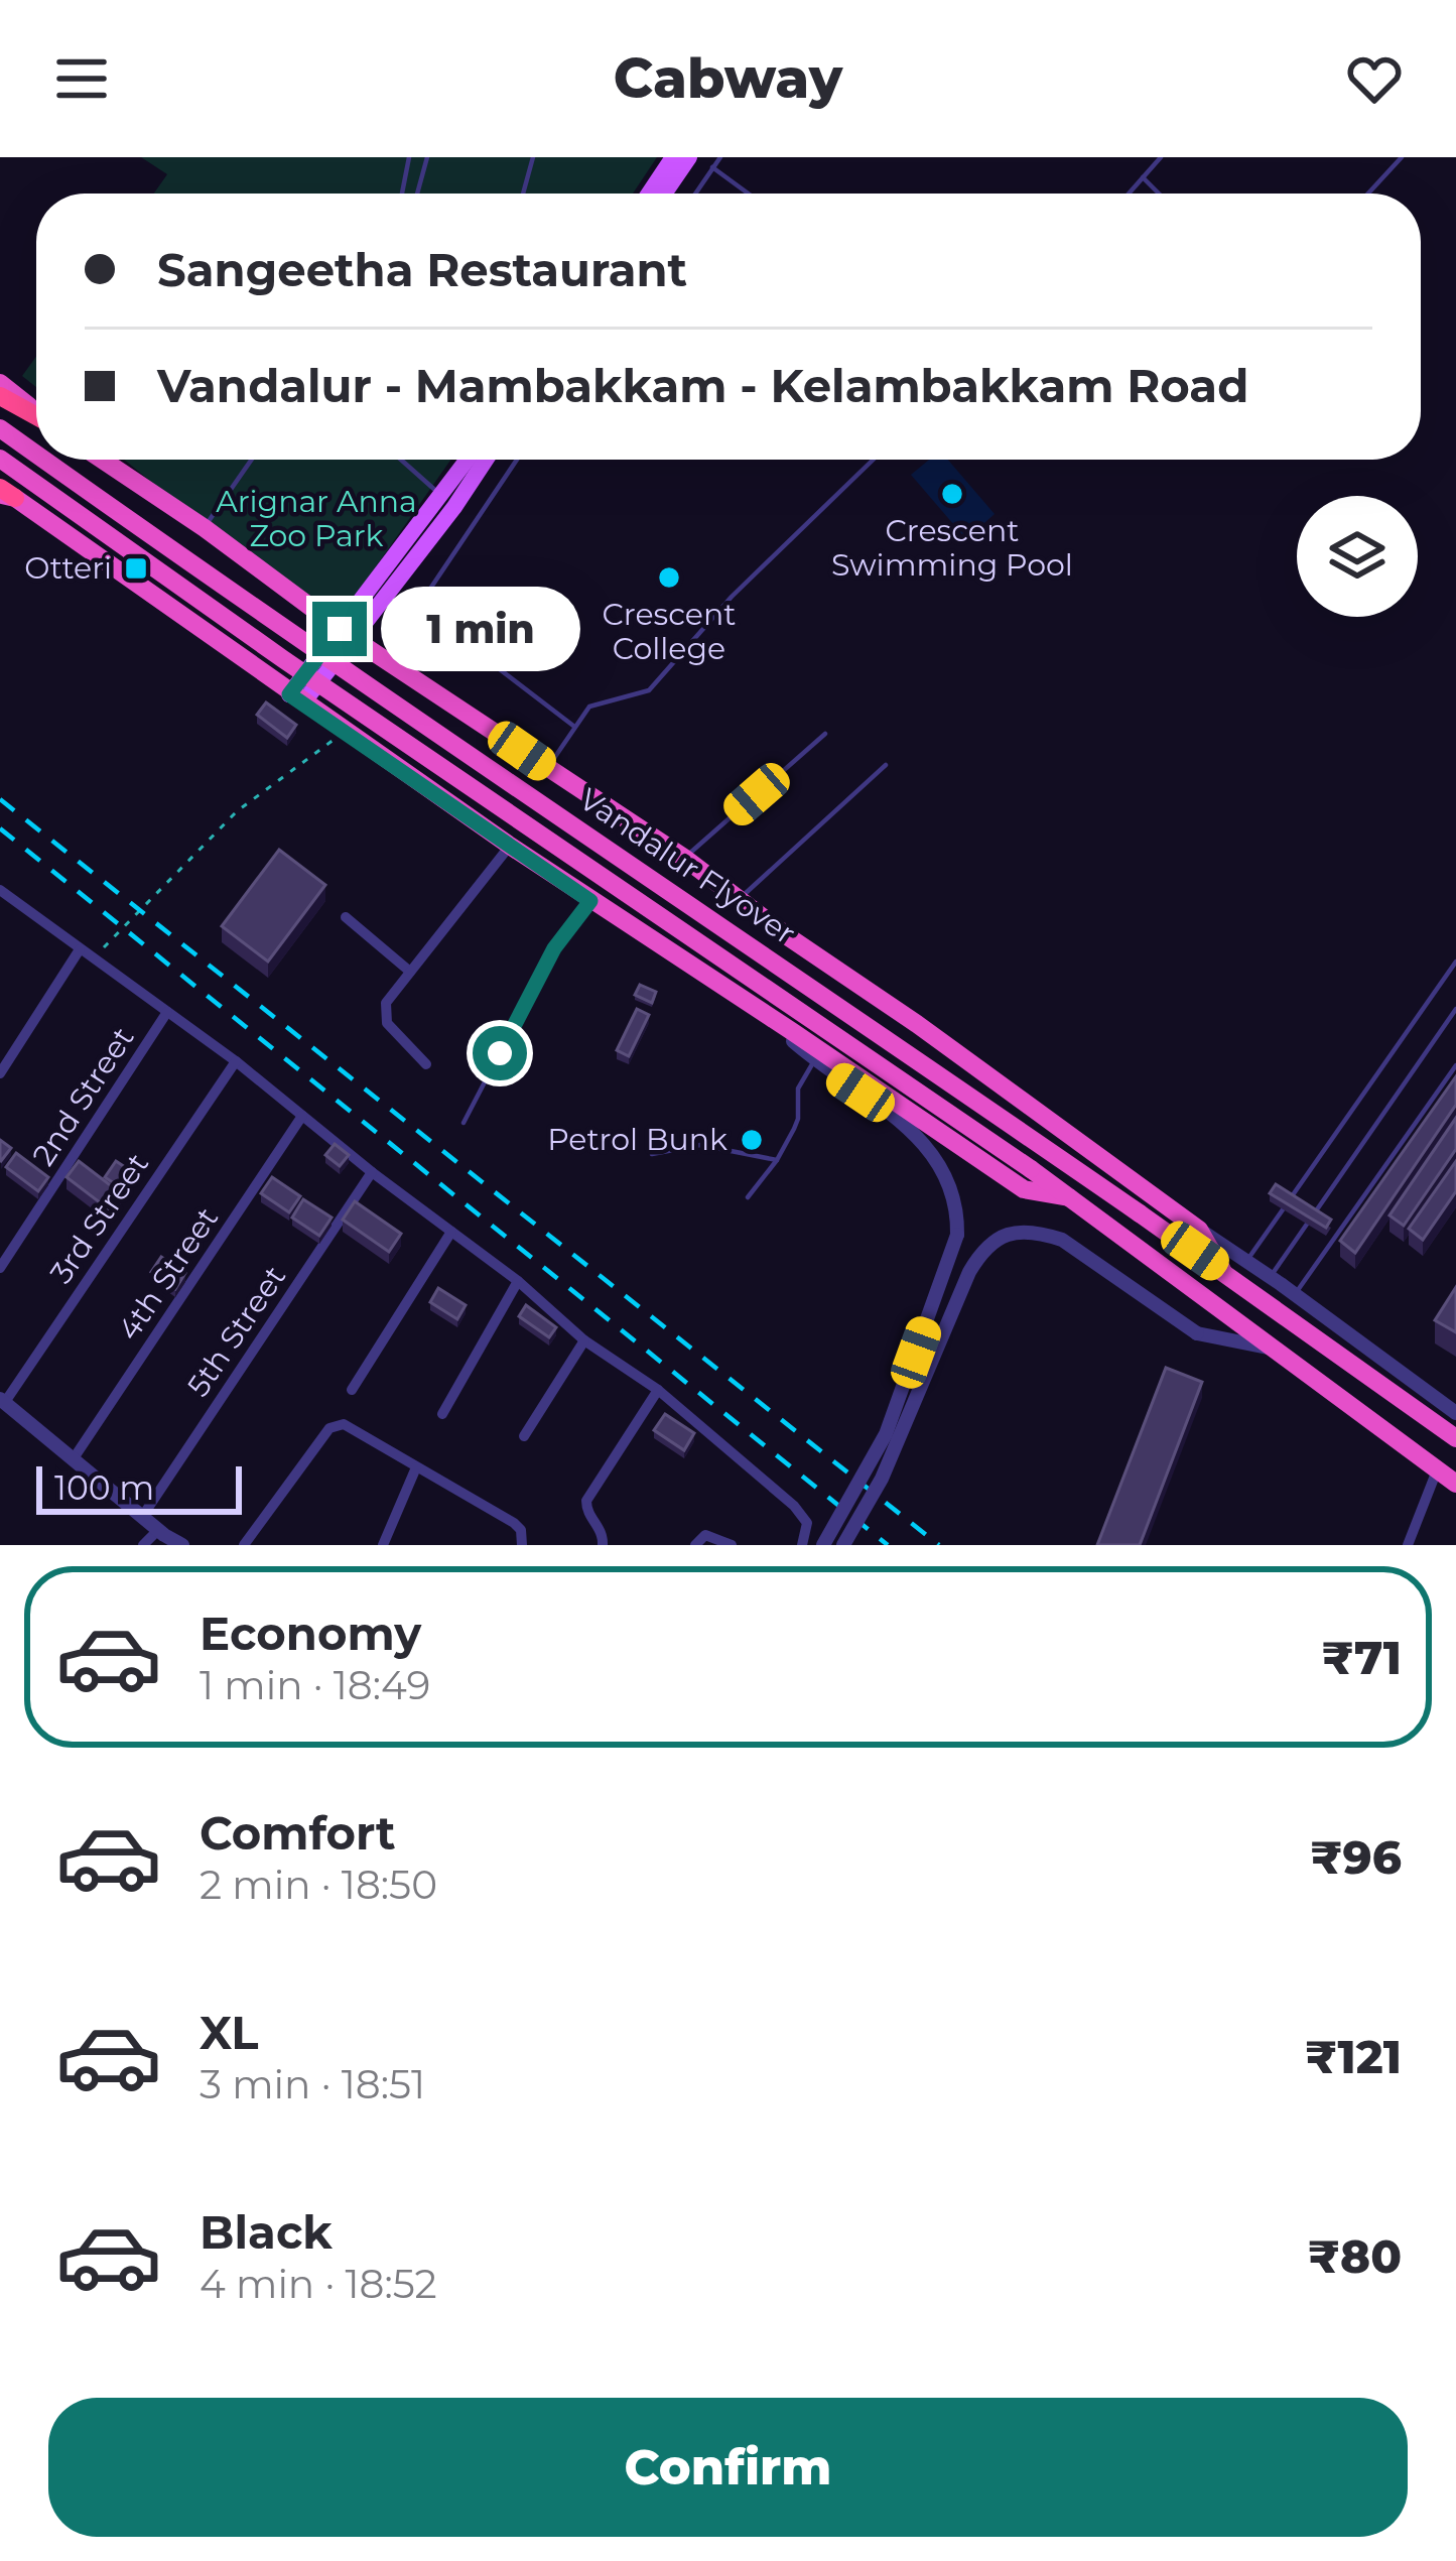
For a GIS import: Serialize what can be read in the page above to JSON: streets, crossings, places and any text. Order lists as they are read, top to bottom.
{
  "streets": {
    "highway": ["Vandalur Flyover"],
    "street": [
      "2nd Street",
      "3rd Street",
      "4th Street",
      "5th Street"
    ]
  },
  "parks": ["Arignar Anna Zoo Park"],
  "places": {
    "other": ["Crescent Swimming Pool", "Crescent College", "Petrol Bunk"],
    "transit": ["Otteri"]
  },
  "scale_bar": "100 m",
  "page": {
    "header": "Cabway",
    "banner": ["Sangeetha Restaurant", "Vandalur - Mambakkam - Kelambakkam Road"],
    "bubble": "1 min",
    "scale": "100 m",
    "list": [
      {
        "name": "Economy",
        "note": "1 min · 18:49",
        "value": "₹71"
      },
      {
        "name": "Comfort",
        "note": "2 min · 18:50",
        "value": "₹96"
      },
      {
        "name": "XL",
        "note": "3 min · 18:51",
        "value": "₹121"
      },
      {
        "name": "Black",
        "note": "4 min · 18:52",
        "value": "₹80"
      }
    ],
    "buttons": "Confirm"
  }
}
